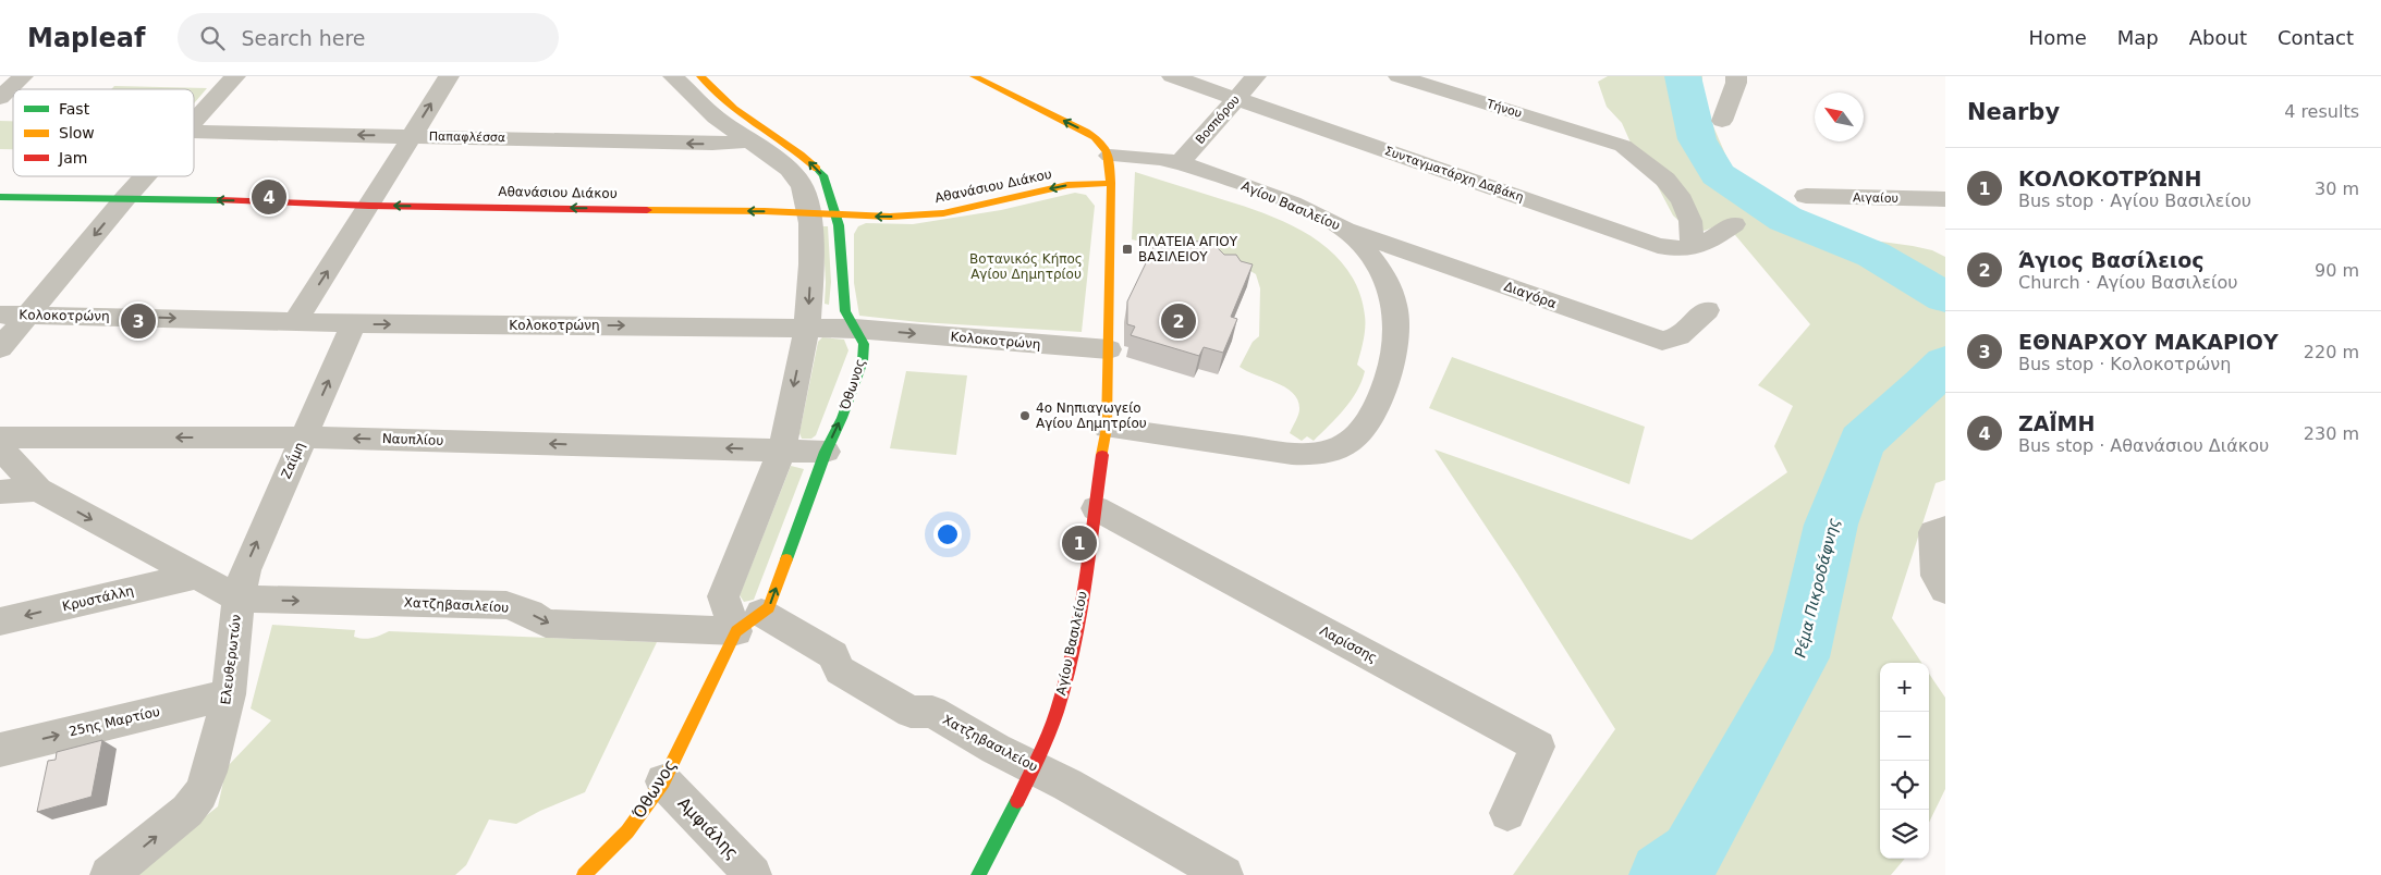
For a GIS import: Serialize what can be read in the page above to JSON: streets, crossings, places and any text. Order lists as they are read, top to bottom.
{
  "streets": {
    "street": [
      "Τήνου",
      "Βοσπόρου",
      "Παπαφλέσσα",
      "Συνταγματάρχη Δαβάκη",
      "Αθανάσιου Διάκου",
      "Αιγαίου",
      "Αγίου Βασιλείου",
      "Διαγόρα",
      "Κολοκοτρώνη",
      "Όθωνος",
      "Ναυπλίου",
      "Ζαΐμη",
      "Κρυστάλλη",
      "Χατζηβασιλείου",
      "Λαρίσσης",
      "Ελευθερωτών",
      "25ης Μαρτίου",
      "Αμφιάλης"
    ]
  },
  "crossings": [
    ["Τήνου", "Συνταγματάρχη Δαβάκη"],
    ["Βοσπόρου", "Συνταγματάρχη Δαβάκη"],
    ["Βοσπόρου", "Αγίου Βασιλείου"],
    ["Αθανάσιου Διάκου", "Αγίου Βασιλείου"],
    ["Αθανάσιου Διάκου", "Όθωνος"],
    ["Αγίου Βασιλείου", "Διαγόρα"],
    ["Αγίου Βασιλείου", "Κολοκοτρώνη"],
    ["Αγίου Βασιλείου", "Χατζηβασιλείου"],
    ["Αγίου Βασιλείου", "Λαρίσσης"],
    ["Κολοκοτρώνη", "Όθωνος"],
    ["Κολοκοτρώνη", "Ζαΐμη"],
    ["Όθωνος", "Ναυπλίου"],
    ["Όθωνος", "Χατζηβασιλείου"],
    ["Όθωνος", "Αμφιάλης"],
    ["Ναυπλίου", "Ζαΐμη"],
    ["Ζαΐμη", "Χατζηβασιλείου"],
    ["Ζαΐμη", "Ελευθερωτών"],
    ["Κρυστάλλη", "Ελευθερωτών"],
    ["Χατζηβασιλείου", "Ελευθερωτών"],
    ["Ελευθερωτών", "25ης Μαρτίου"]
  ],
  "one_way": [
    "Παπαφλέσσα",
    "Αθανάσιου Διάκου",
    "Κολοκοτρώνη",
    "Όθωνος",
    "Ναυπλίου",
    "Ζαΐμη",
    "Κρυστάλλη",
    "Χατζηβασιλείου",
    "25ης Μαρτίου"
  ],
  "water": ["Ρέμα Πικροδάφνης"],
  "parks": ["Βοτανικός Κήπος Αγίου Δημητρίου"],
  "places": {
    "transit": ["ΠΛΑΤΕΙΑ ΑΓΙΟΥ ΒΑΣΙΛΕΙΟΥ"],
    "other": ["4ο Νηπιαγωγείο Αγίου Δημητρίου"]
  },
  "legend": ["Fast", "Slow", "Jam"],
  "north": "top left",
  "page": {
    "header": "Mapleaf",
    "search": "Search here",
    "nav": [
      "Home",
      "Map",
      "About",
      "Contact"
    ],
    "heading": ["Nearby", "4 results"],
    "list": [
      {
        "mark": "1",
        "name": "ΚΟΛΟΚΟΤΡΏΝΗ",
        "note": "Bus stop · Αγίου Βασιλείου",
        "value": "30 m"
      },
      {
        "mark": "2",
        "name": "Άγιος Βασίλειος",
        "note": "Church · Αγίου Βασιλείου",
        "value": "90 m"
      },
      {
        "mark": "3",
        "name": "ΕΘΝΑΡΧΟΥ ΜΑΚΑΡΙΟΥ",
        "note": "Bus stop · Κολοκοτρώνη",
        "value": "220 m"
      },
      {
        "mark": "4",
        "name": "ΖΑΪ́ΜΗ",
        "note": "Bus stop · Αθανάσιου Διάκου",
        "value": "230 m"
      }
    ],
    "pins": [
      "4",
      "2",
      "3",
      "1"
    ],
    "map_buttons": ["+", "−"]
  }
}
